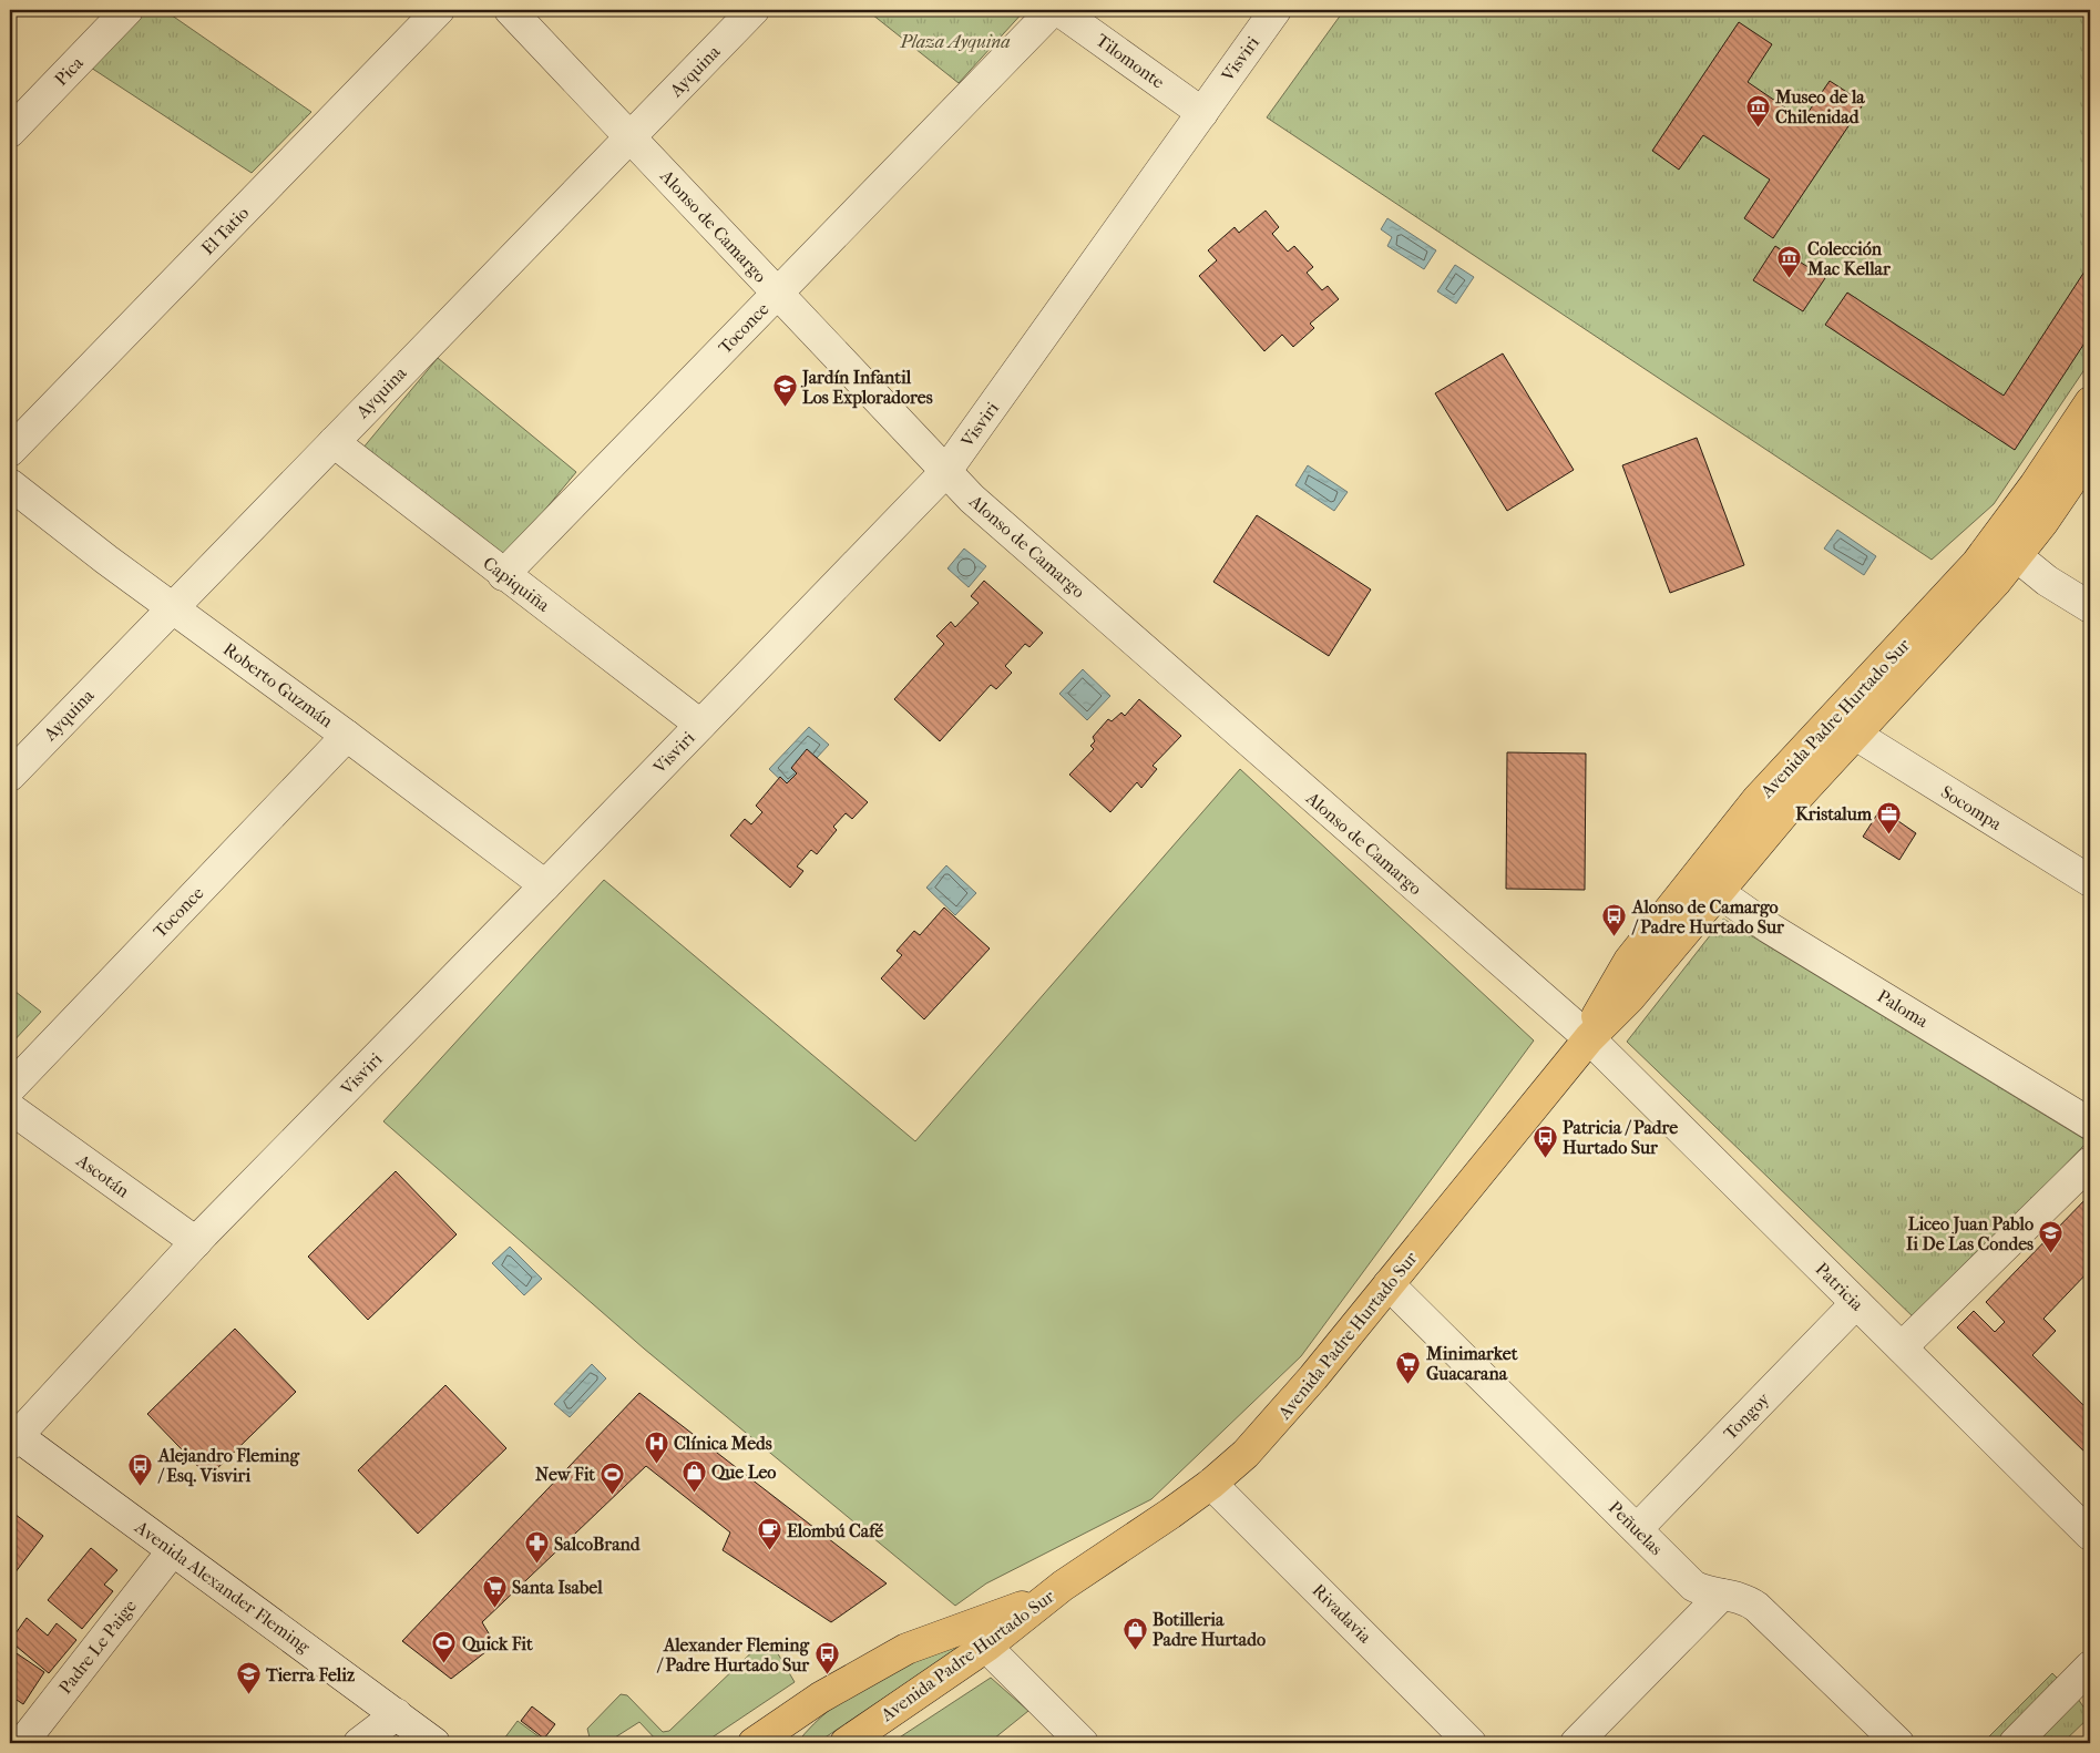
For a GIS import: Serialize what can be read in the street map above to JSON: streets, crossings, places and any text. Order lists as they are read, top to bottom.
{
  "streets": {
    "main road": ["Avenida Padre Hurtado Sur"],
    "street": [
      "Visviri",
      "Tilomonte",
      "Pica",
      "Ayquina",
      "Alonso de Camargo",
      "El Tatio",
      "Toconce",
      "Capiquiña",
      "Roberto Guzmán",
      "Socompa",
      "Paloma",
      "Ascotán",
      "Patricia",
      "Tongoy",
      "Peñuelas",
      "Avenida Alexander Fleming",
      "Rivadavia",
      "Padre Le Paige"
    ]
  },
  "crossings": [
    ["Visviri", "Tilomonte"],
    ["Visviri", "Alonso de Camargo"],
    ["Visviri", "Capiquiña"],
    ["Visviri", "Roberto Guzmán"],
    ["Visviri", "Ascotán"],
    ["Visviri", "Avenida Alexander Fleming"],
    ["Ayquina", "Alonso de Camargo"],
    ["Ayquina", "Capiquiña"],
    ["Ayquina", "Roberto Guzmán"],
    ["Alonso de Camargo", "Toconce"],
    ["Alonso de Camargo", "Avenida Padre Hurtado Sur"],
    ["Alonso de Camargo", "Patricia"],
    ["Toconce", "Capiquiña"],
    ["Toconce", "Roberto Guzmán"],
    ["Avenida Padre Hurtado Sur", "Socompa"],
    ["Avenida Padre Hurtado Sur", "Paloma"],
    ["Avenida Padre Hurtado Sur", "Patricia"],
    ["Avenida Padre Hurtado Sur", "Peñuelas"],
    ["Avenida Padre Hurtado Sur", "Rivadavia"],
    ["Patricia", "Tongoy"],
    ["Tongoy", "Peñuelas"],
    ["Avenida Alexander Fleming", "Padre Le Paige"]
  ],
  "parks": ["Plaza Ayquina"],
  "places": {
    "museum": ["Museo de la Chilenidad", "Colección Mac Kellar"],
    "school or university": ["Jardín Infantil Los Exploradores", "Liceo Juan Pablo Ii De Las Condes", "Tierra Feliz"],
    "office": ["Kristalum"],
    "bus stop": [
      "Alonso de Camargo / Padre Hurtado Sur",
      "Patricia / Padre Hurtado Sur",
      "Alejandro Fleming / Esq. Visviri",
      "Alexander Fleming / Padre Hurtado Sur"
    ],
    "supermarket": ["Minimarket Guacarana", "Santa Isabel"],
    "hospital": ["Clínica Meds"],
    "shop": ["Que Leo", "Botilleria Padre Hurtado"],
    "sports": ["New Fit", "Quick Fit"],
    "cafe": ["Elombú Café"],
    "pharmacy": ["SalcoBrand"]
  }
}
